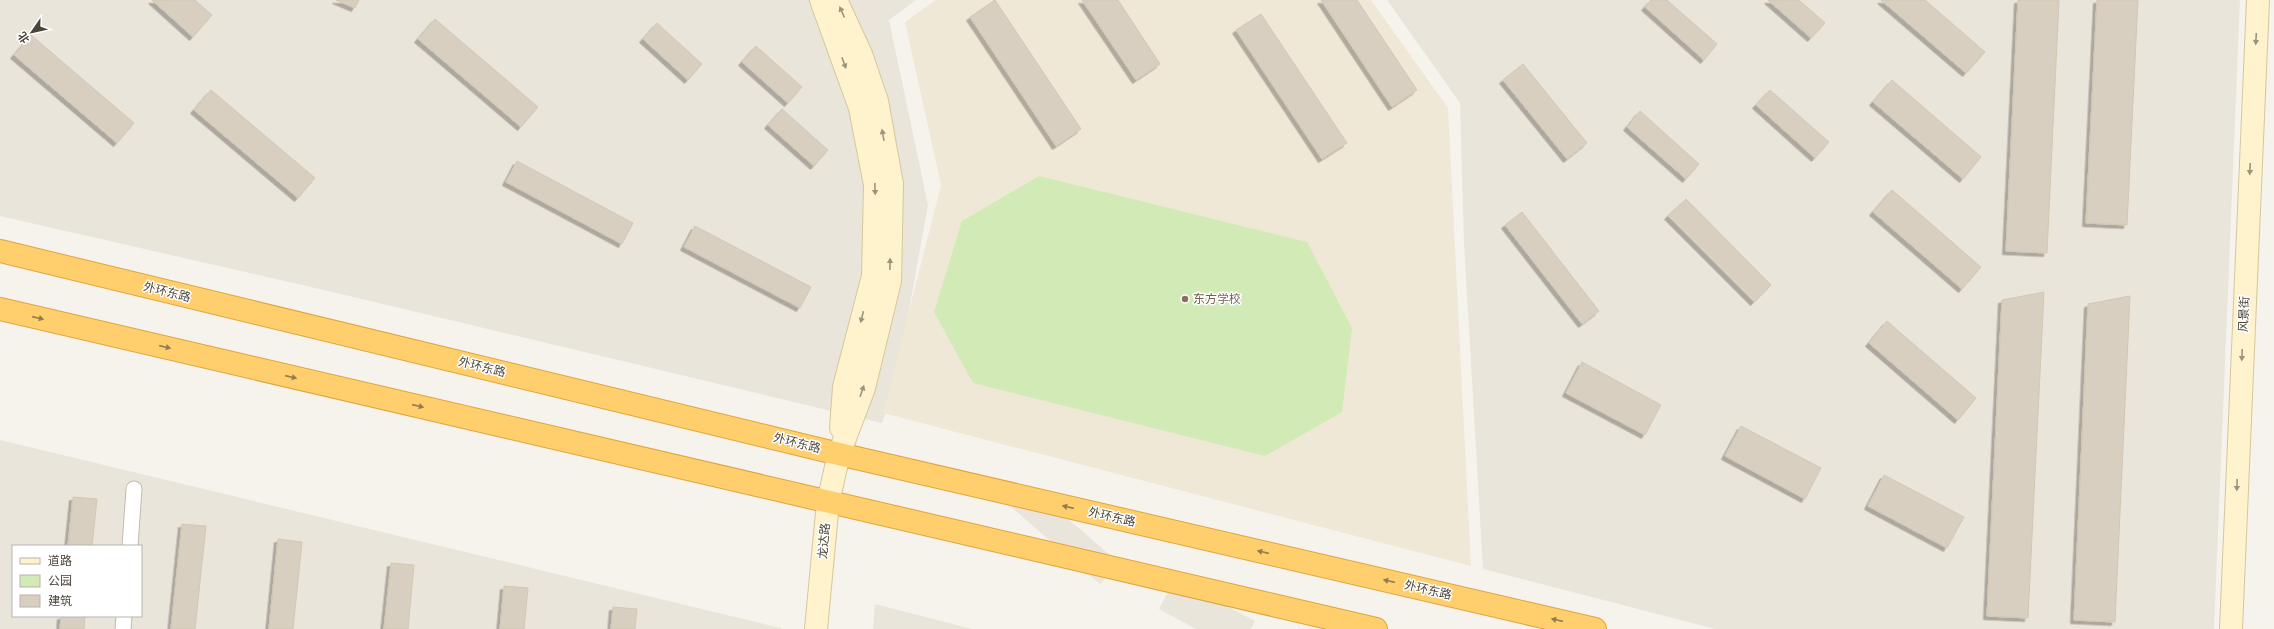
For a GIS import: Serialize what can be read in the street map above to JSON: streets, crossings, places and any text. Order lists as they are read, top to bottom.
{
  "streets": {
    "highway": ["外环东路"],
    "street": ["风景街", "龙达路"]
  },
  "crossings": [
    ["外环东路", "龙达路"]
  ],
  "one_way": ["风景街"],
  "places": ["东方学校"],
  "legend": ["道路", "公园", "建筑"],
  "north": "bottom left"
}
